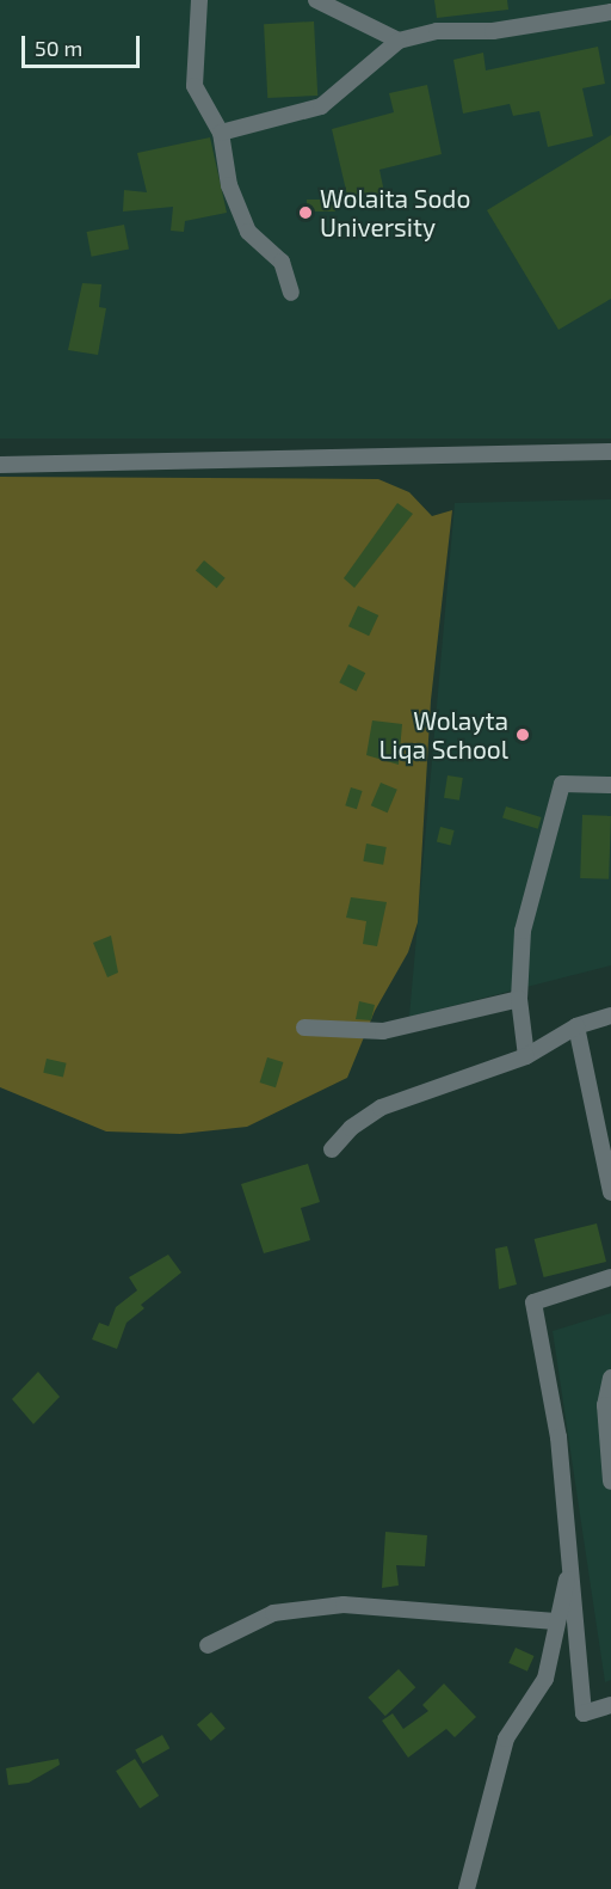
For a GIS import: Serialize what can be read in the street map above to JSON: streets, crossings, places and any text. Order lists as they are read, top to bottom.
{
  "places": ["Wolaita Sodo University", "Wolayta Liqa School"],
  "scale_bar": "50 m"
}
